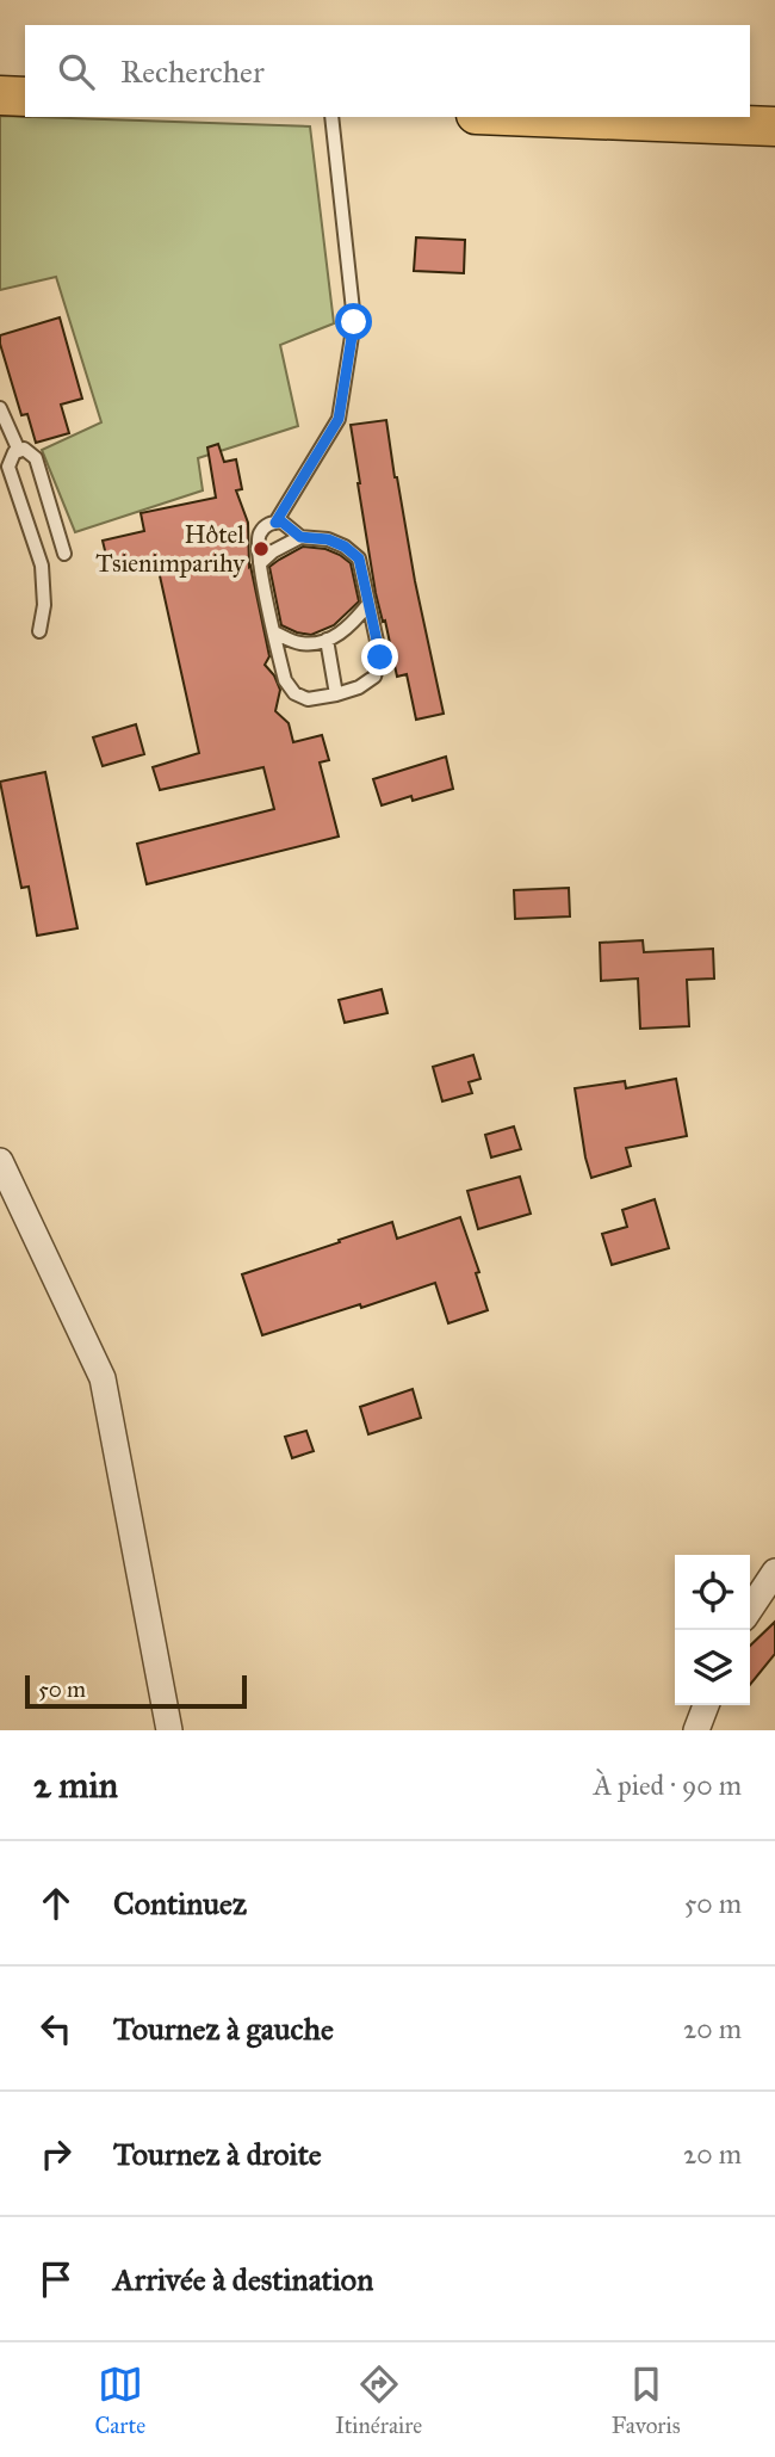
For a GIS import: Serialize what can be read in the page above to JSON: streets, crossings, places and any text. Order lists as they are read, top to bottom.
{
  "places": ["Hôtel Tsienimparihy"],
  "scale_bar": "50 m",
  "page": {
    "search": "Rechercher",
    "scale": "50 m",
    "heading": ["2 min", "À pied · 90 m"],
    "list": [
      ["Continuez", "50 m"],
      ["Tournez à gauche", "20 m"],
      ["Tournez à droite", "20 m"],
      "Arrivée à destination"
    ],
    "nav": ["Carte", "Itinéraire", "Favoris"]
  }
}
